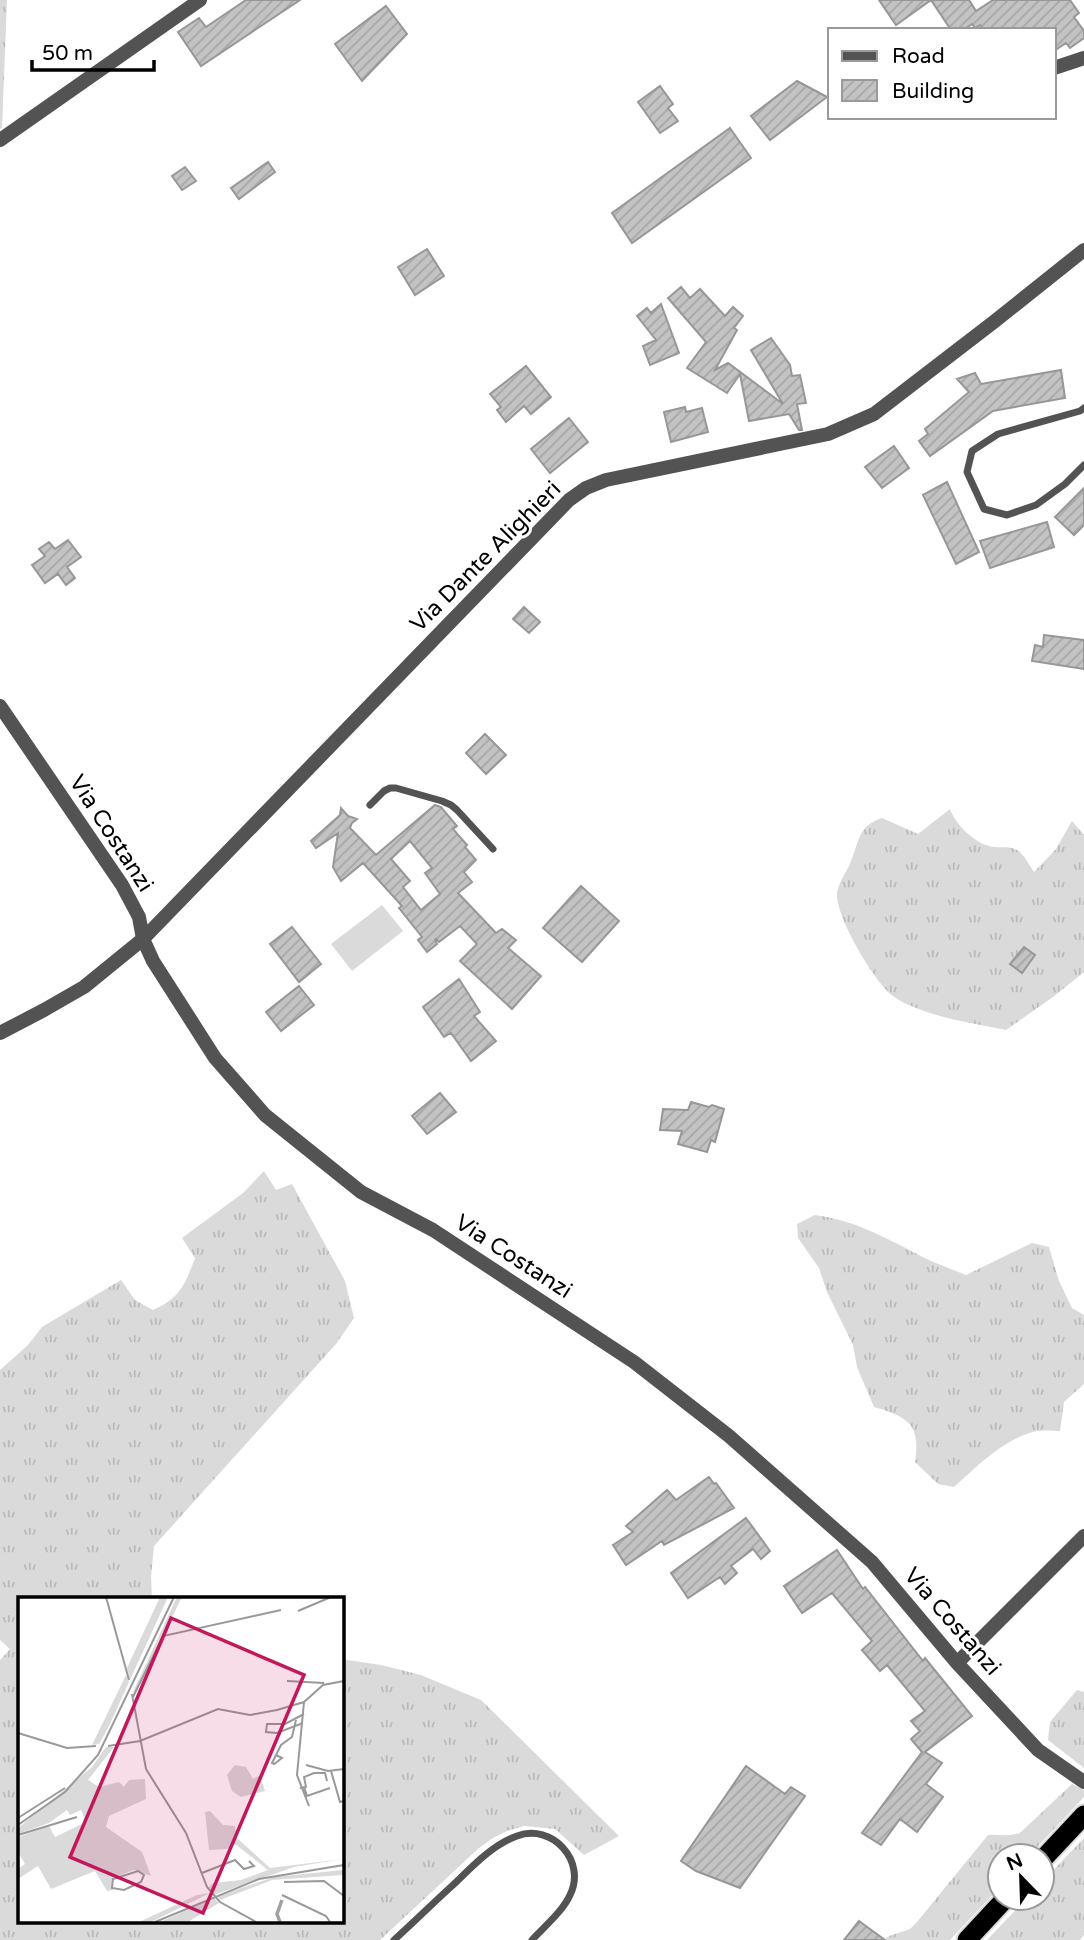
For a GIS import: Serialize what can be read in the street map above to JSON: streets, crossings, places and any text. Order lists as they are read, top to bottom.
{
  "streets": {
    "street": ["Via Dante Alighieri", "Via Costanzi"]
  },
  "crossings": [
    ["Via Dante Alighieri", "Via Costanzi"]
  ],
  "legend": ["Road", "Building"],
  "scale_bar": "50 m",
  "north": "top left"
}
